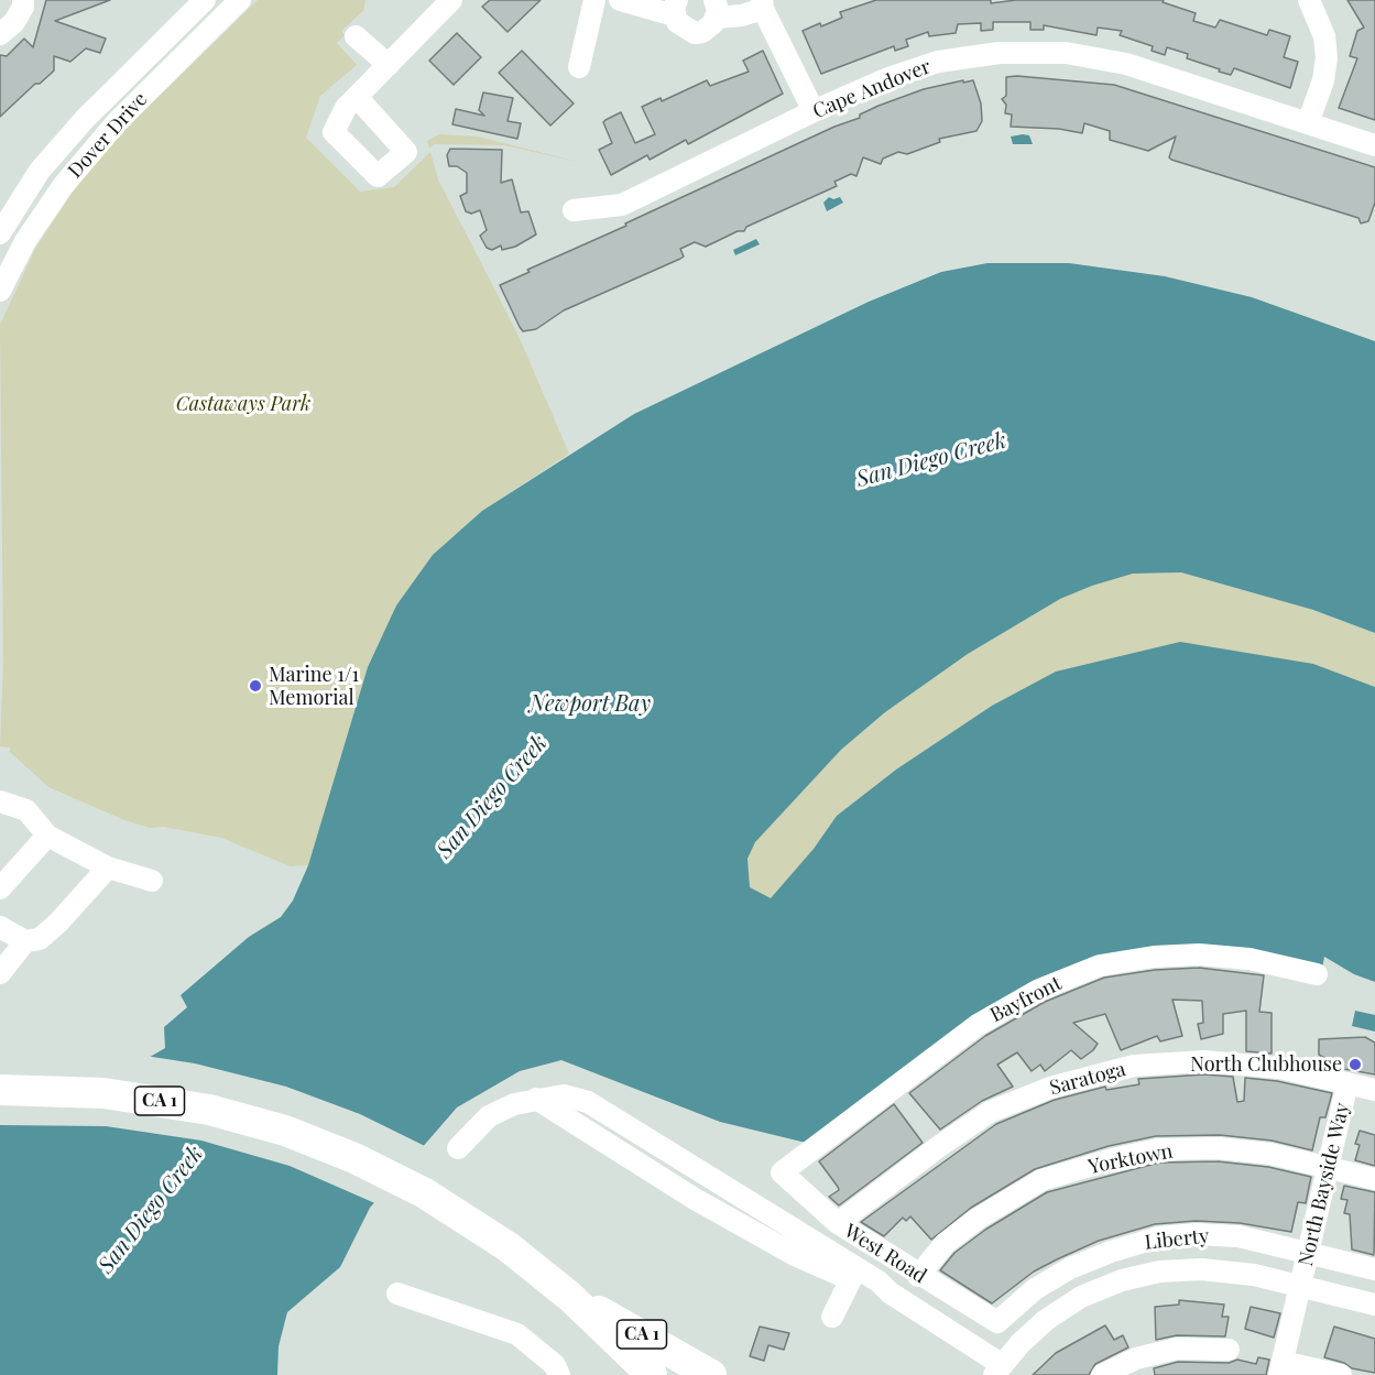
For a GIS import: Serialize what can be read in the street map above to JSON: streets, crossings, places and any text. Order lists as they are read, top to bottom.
{
  "streets": {
    "highway": ["CA 1"],
    "street": [
      "Cape Andover",
      "Dover Drive",
      "Bayfront",
      "Saratoga",
      "Yorktown",
      "North Bayside Way",
      "Liberty",
      "West Road"
    ]
  },
  "crossings": [
    ["Bayfront", "West Road"],
    ["Saratoga", "North Bayside Way"],
    ["Saratoga", "West Road"],
    ["Yorktown", "North Bayside Way"],
    ["Yorktown", "West Road"],
    ["North Bayside Way", "Liberty"],
    ["Liberty", "West Road"]
  ],
  "water": ["San Diego Creek", "Newport Bay"],
  "parks": ["Castaways Park"],
  "places": ["Marine 1/1 Memorial", "North Clubhouse"]
}
